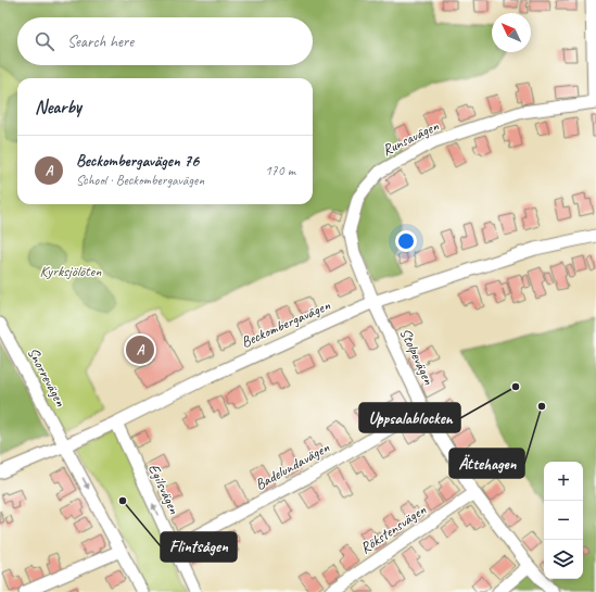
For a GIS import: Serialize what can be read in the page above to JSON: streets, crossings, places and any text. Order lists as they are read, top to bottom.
{
  "streets": {
    "street": [
      "Runsavägen",
      "Beckombergavägen",
      "Stolpevägen",
      "Snorrevägen",
      "Badelundavägen",
      "Egilsvägen",
      "Rökstensvägen"
    ]
  },
  "crossings": [
    ["Runsavägen", "Beckombergavägen"],
    ["Runsavägen", "Stolpevägen"],
    ["Beckombergavägen", "Stolpevägen"],
    ["Beckombergavägen", "Snorrevägen"],
    ["Beckombergavägen", "Egilsvägen"],
    ["Stolpevägen", "Badelundavägen"],
    ["Stolpevägen", "Rökstensvägen"],
    ["Badelundavägen", "Egilsvägen"]
  ],
  "parks": ["Kyrksjölöten"],
  "places": ["Uppsalablocken", "Ättehagen", "Flintsågen"],
  "north": "top left",
  "page": {
    "search": "Search here",
    "heading": "Nearby",
    "list": [
      {
        "mark": "A",
        "name": "Beckombergavägen 76",
        "note": "School · Beckombergavägen",
        "value": "170 m"
      }
    ],
    "pins": "A",
    "map_buttons": ["+", "−"]
  }
}
